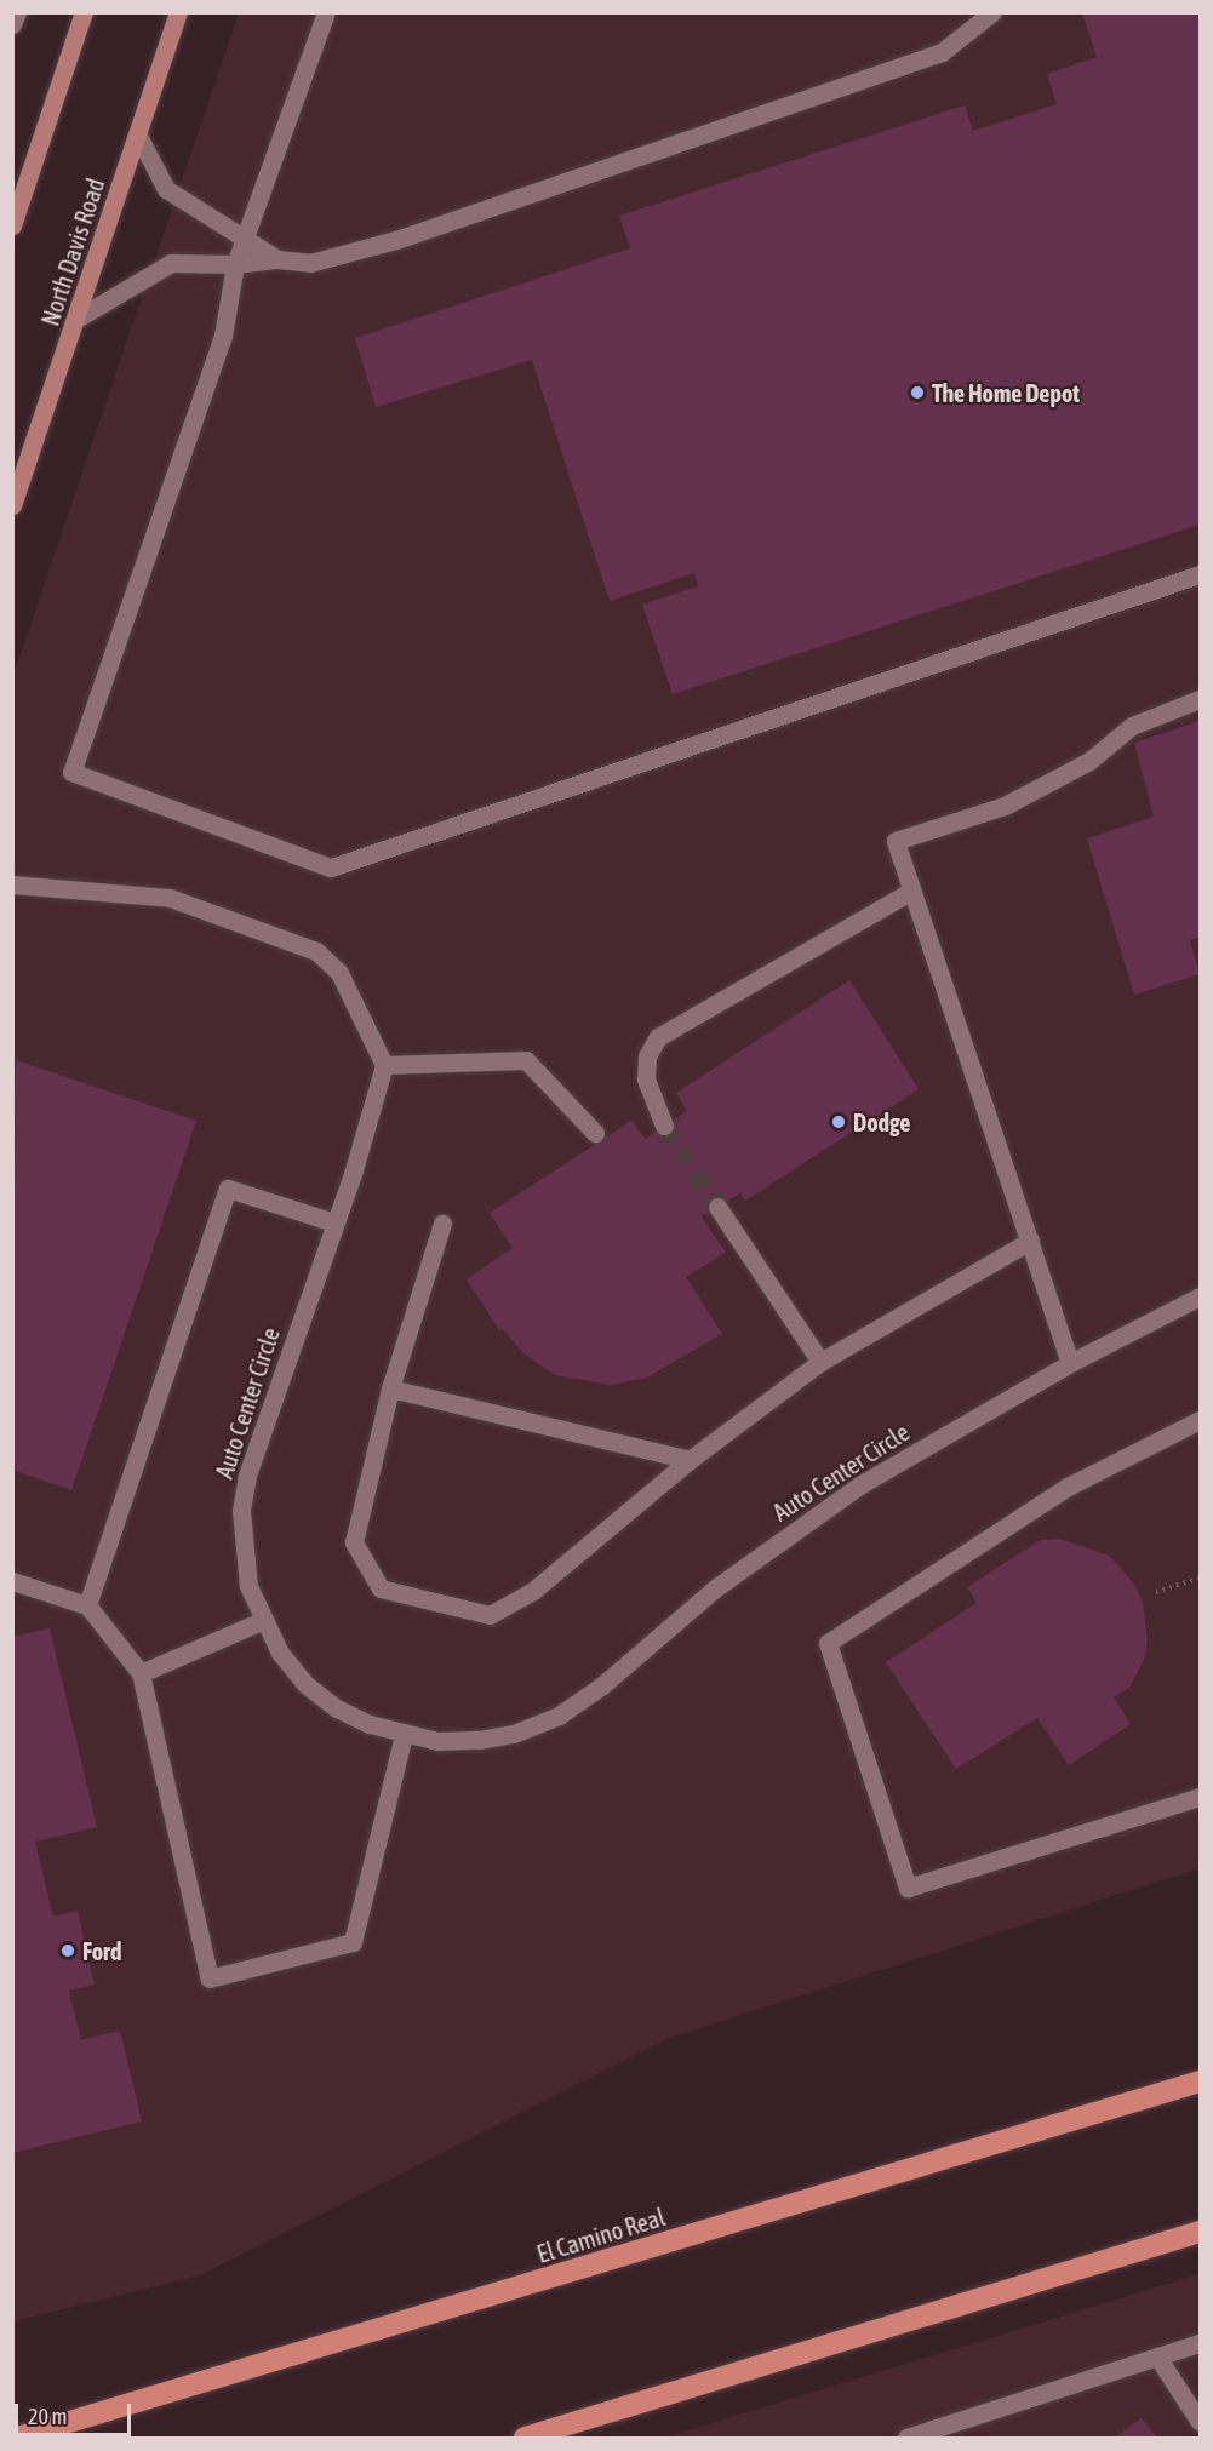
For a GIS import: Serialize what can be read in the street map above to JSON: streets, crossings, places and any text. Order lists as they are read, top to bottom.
{
  "streets": {
    "highway": ["El Camino Real"],
    "main road": ["North Davis Road"],
    "street": ["Auto Center Circle"]
  },
  "places": ["The Home Depot", "Dodge", "Ford"],
  "scale_bar": "20 m"
}
